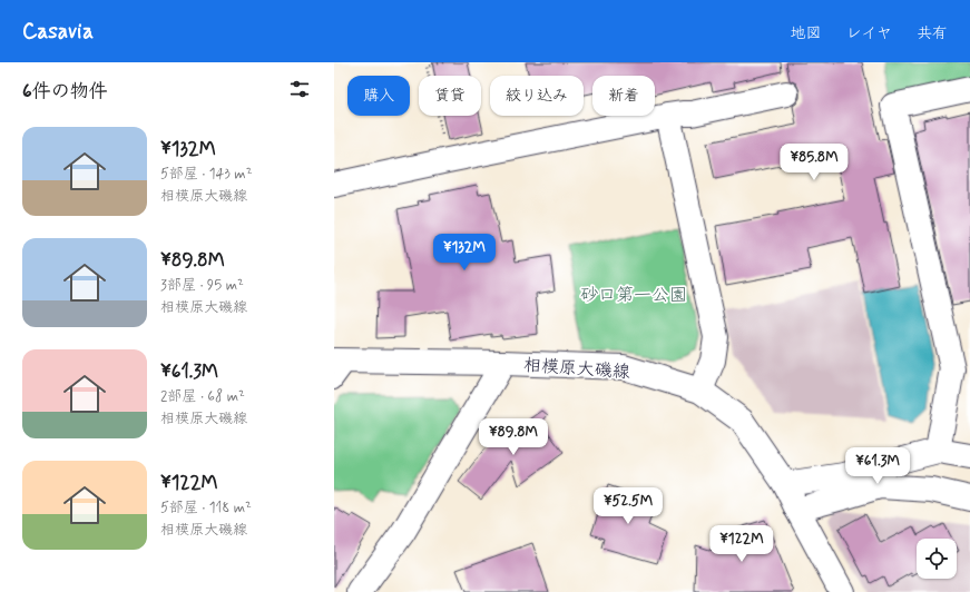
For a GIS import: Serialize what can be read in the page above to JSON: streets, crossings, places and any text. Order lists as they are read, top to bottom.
{
  "streets": {
    "street": ["相模原大磯線"]
  },
  "parks": ["砂口第一公園"],
  "page": {
    "header": "Casavia",
    "nav": ["地図", "レイヤ", "共有"],
    "heading": "6件の物件",
    "chip": [
      "購入",
      "賃貸",
      "絞り込み",
      "新着"
    ],
    "list": [
      {
        "name": "¥132M",
        "note": "5部屋 · 143 m² · 相模原大磯線"
      },
      {
        "name": "¥89.8M",
        "note": "3部屋 · 95 m² · 相模原大磯線"
      },
      {
        "name": "¥61.3M",
        "note": "2部屋 · 68 m² · 相模原大磯線"
      },
      {
        "name": "¥122M",
        "note": "5部屋 · 118 m² · 相模原大磯線"
      }
    ],
    "price": [
      "¥85.8M",
      "¥132M",
      "¥89.8M",
      "¥61.3M",
      "¥52.5M",
      "¥122M"
    ]
  }
}
